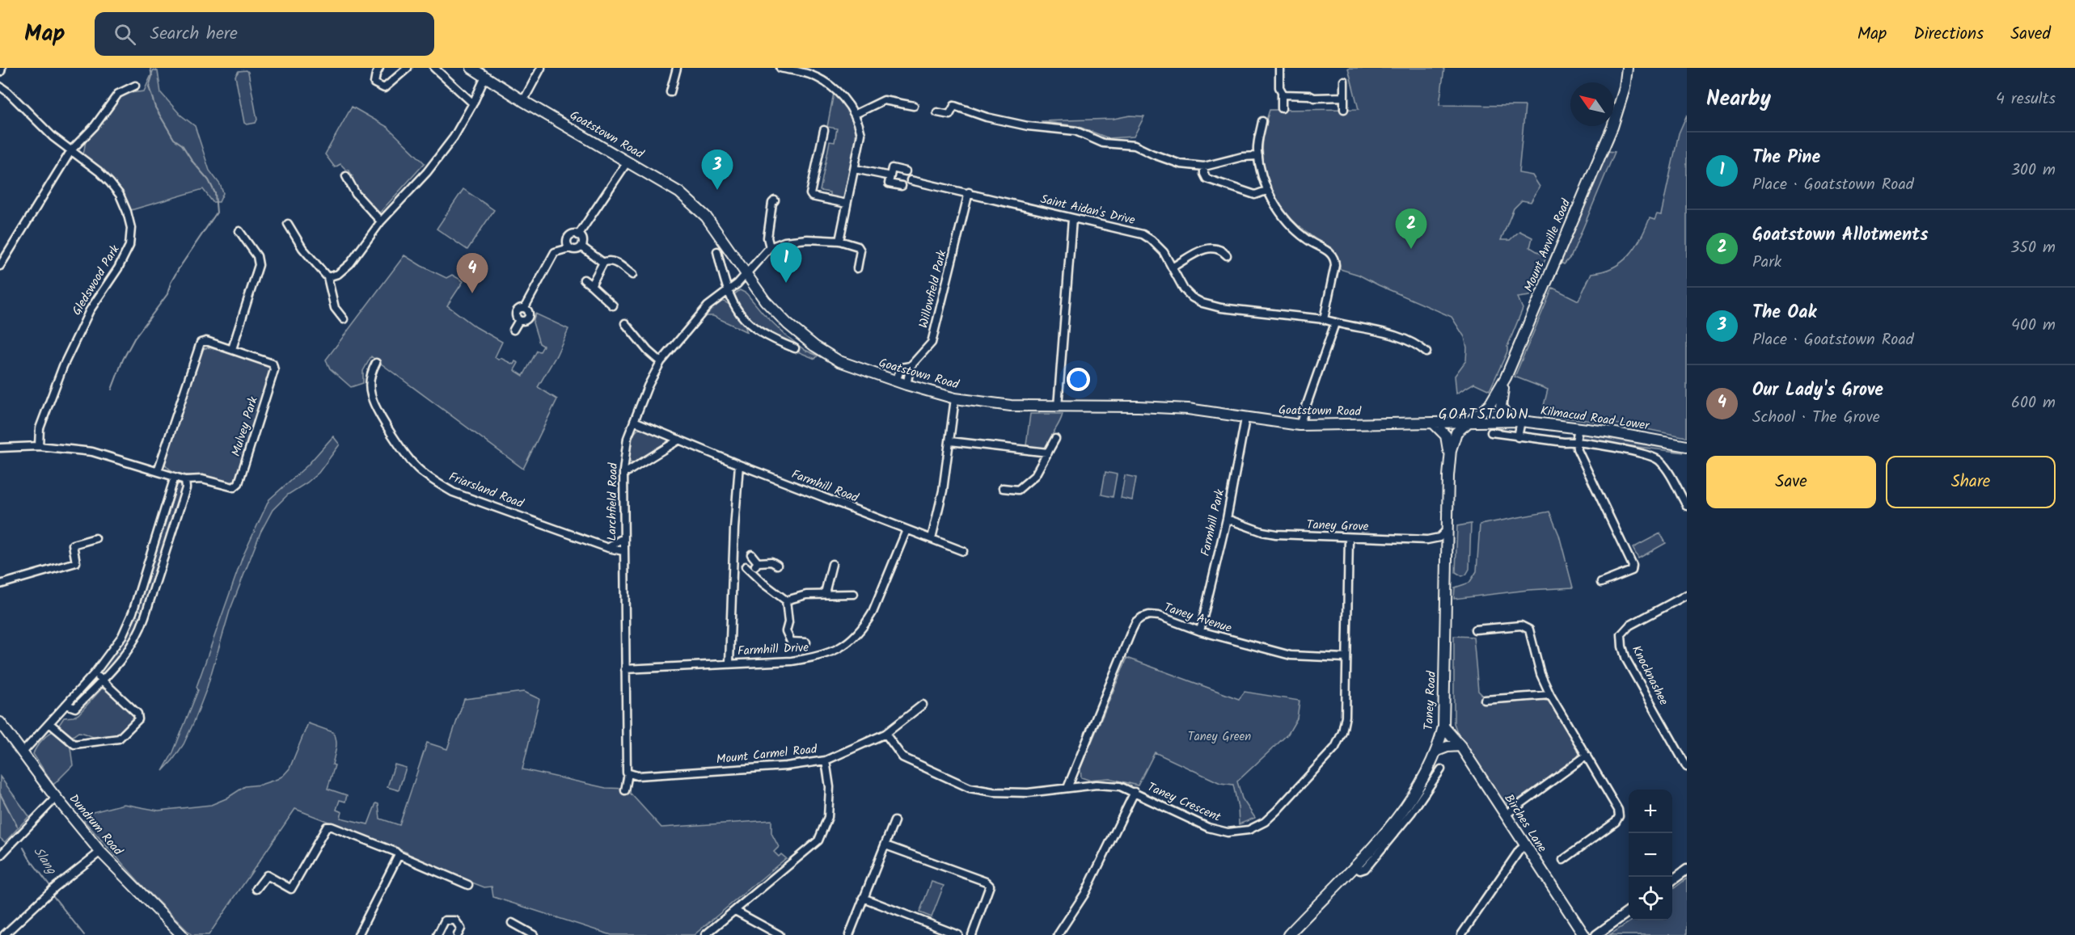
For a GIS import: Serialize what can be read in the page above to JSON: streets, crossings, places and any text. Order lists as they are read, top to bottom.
{
  "streets": {
    "main road": [
      "Goatstown Road",
      "Mount Anville Road",
      "Kilmacud Road Lower",
      "Taney Road",
      "Birches Lane",
      "Dundrum Road"
    ],
    "street": [
      "Saint Aidan's Drive",
      "Gledswood Park",
      "Willowfield Park",
      "Mulvey Park",
      "Farmhill Road",
      "Friarsland Road",
      "Larchfield Road",
      "Farmhill Park",
      "Taney Grove",
      "Taney Avenue",
      "Farmhill Drive",
      "Knocknashee",
      "Mount Carmel Road",
      "Taney Crescent"
    ]
  },
  "crossings": [
    ["Goatstown Road", "Mount Anville Road"],
    ["Goatstown Road", "Willowfield Park"],
    ["Goatstown Road", "Kilmacud Road Lower"],
    ["Goatstown Road", "Larchfield Road"],
    ["Goatstown Road", "Farmhill Park"],
    ["Goatstown Road", "Taney Road"],
    ["Saint Aidan's Drive", "Willowfield Park"],
    ["Mount Anville Road", "Kilmacud Road Lower"],
    ["Mount Anville Road", "Taney Road"],
    ["Kilmacud Road Lower", "Taney Road"],
    ["Farmhill Road", "Larchfield Road"],
    ["Farmhill Road", "Farmhill Drive"],
    ["Friarsland Road", "Larchfield Road"],
    ["Larchfield Road", "Farmhill Drive"],
    ["Larchfield Road", "Mount Carmel Road"],
    ["Farmhill Park", "Taney Grove"],
    ["Farmhill Park", "Taney Avenue"],
    ["Taney Grove", "Taney Road"],
    ["Taney Grove", "Taney Crescent"],
    ["Taney Avenue", "Taney Crescent"],
    ["Taney Road", "Birches Lane"],
    ["Mount Carmel Road", "Taney Crescent"]
  ],
  "districts": ["GOATSTOWN"],
  "water": ["Slang"],
  "parks": ["Taney Green"],
  "north": "top left",
  "page": {
    "header": "Map",
    "search": "Search here",
    "nav": ["Map", "Directions", "Saved"],
    "heading": ["Nearby", "4 results"],
    "list": [
      {
        "mark": "1",
        "name": "The Pine",
        "note": "Place · Goatstown Road",
        "value": "300 m"
      },
      {
        "mark": "2",
        "name": "Goatstown Allotments",
        "note": "Park",
        "value": "350 m"
      },
      {
        "mark": "3",
        "name": "The Oak",
        "note": "Place · Goatstown Road",
        "value": "400 m"
      },
      {
        "mark": "4",
        "name": "Our Lady's Grove",
        "note": "School · The Grove",
        "value": "600 m"
      }
    ],
    "pins": [
      "3",
      "2",
      "1",
      "4"
    ],
    "buttons": ["Save", "Share"],
    "map_buttons": ["+", "−"]
  }
}
